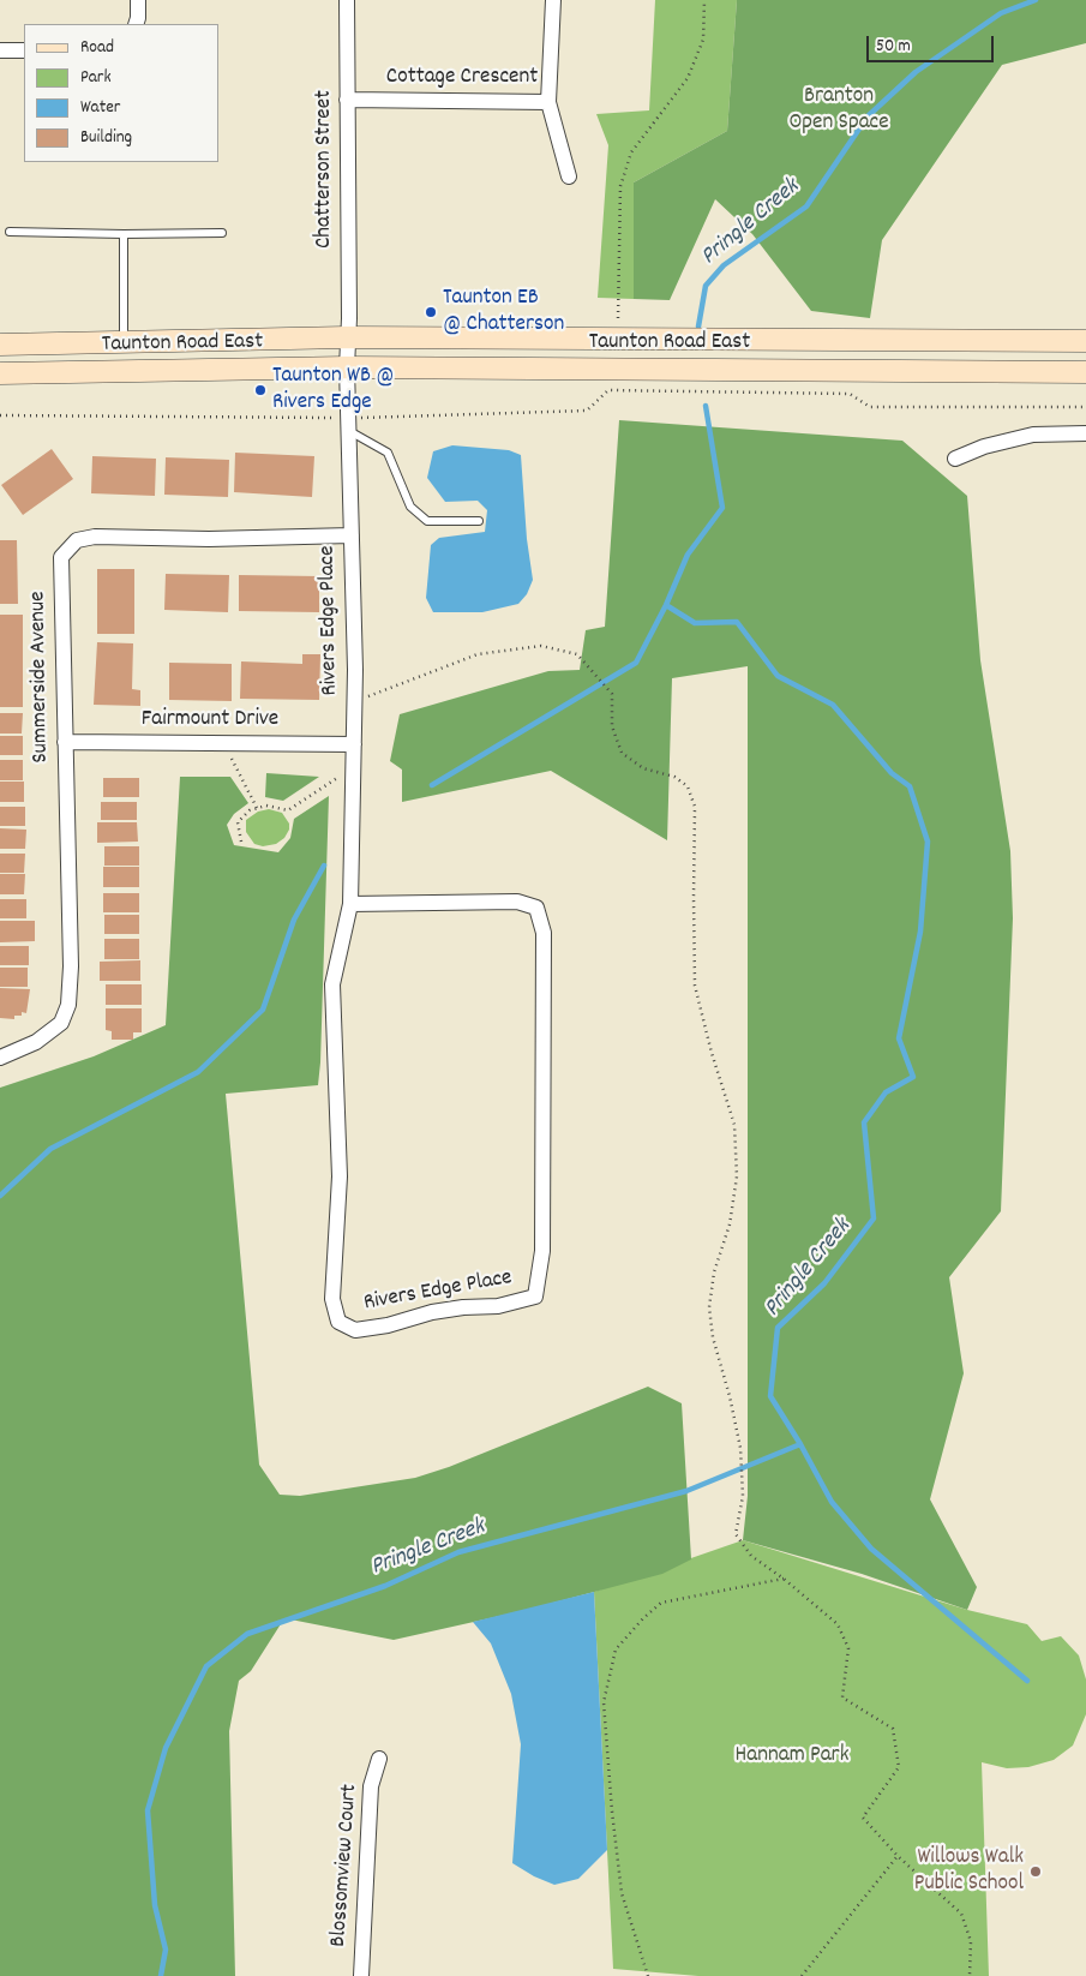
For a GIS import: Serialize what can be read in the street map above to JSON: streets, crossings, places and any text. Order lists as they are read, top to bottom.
{
  "streets": {
    "main road": ["Taunton Road East"],
    "street": [
      "Cottage Crescent",
      "Chatterson Street",
      "Rivers Edge Place",
      "Summerside Avenue",
      "Fairmount Drive",
      "Blossomview Court"
    ]
  },
  "crossings": [
    ["Cottage Crescent", "Chatterson Street"],
    ["Chatterson Street", "Taunton Road East"],
    ["Chatterson Street", "Rivers Edge Place"],
    ["Taunton Road East", "Rivers Edge Place"],
    ["Rivers Edge Place", "Summerside Avenue"],
    ["Rivers Edge Place", "Fairmount Drive"],
    ["Summerside Avenue", "Fairmount Drive"]
  ],
  "water": ["Pringle Creek"],
  "parks": ["Branton Open Space", "Hannam Park"],
  "places": ["Taunton EB @ Chatterson", "Taunton WB @ Rivers Edge", "Willows Walk Public School"],
  "legend": [
    "Road",
    "Park",
    "Water",
    "Building"
  ],
  "scale_bar": "50 m"
}
